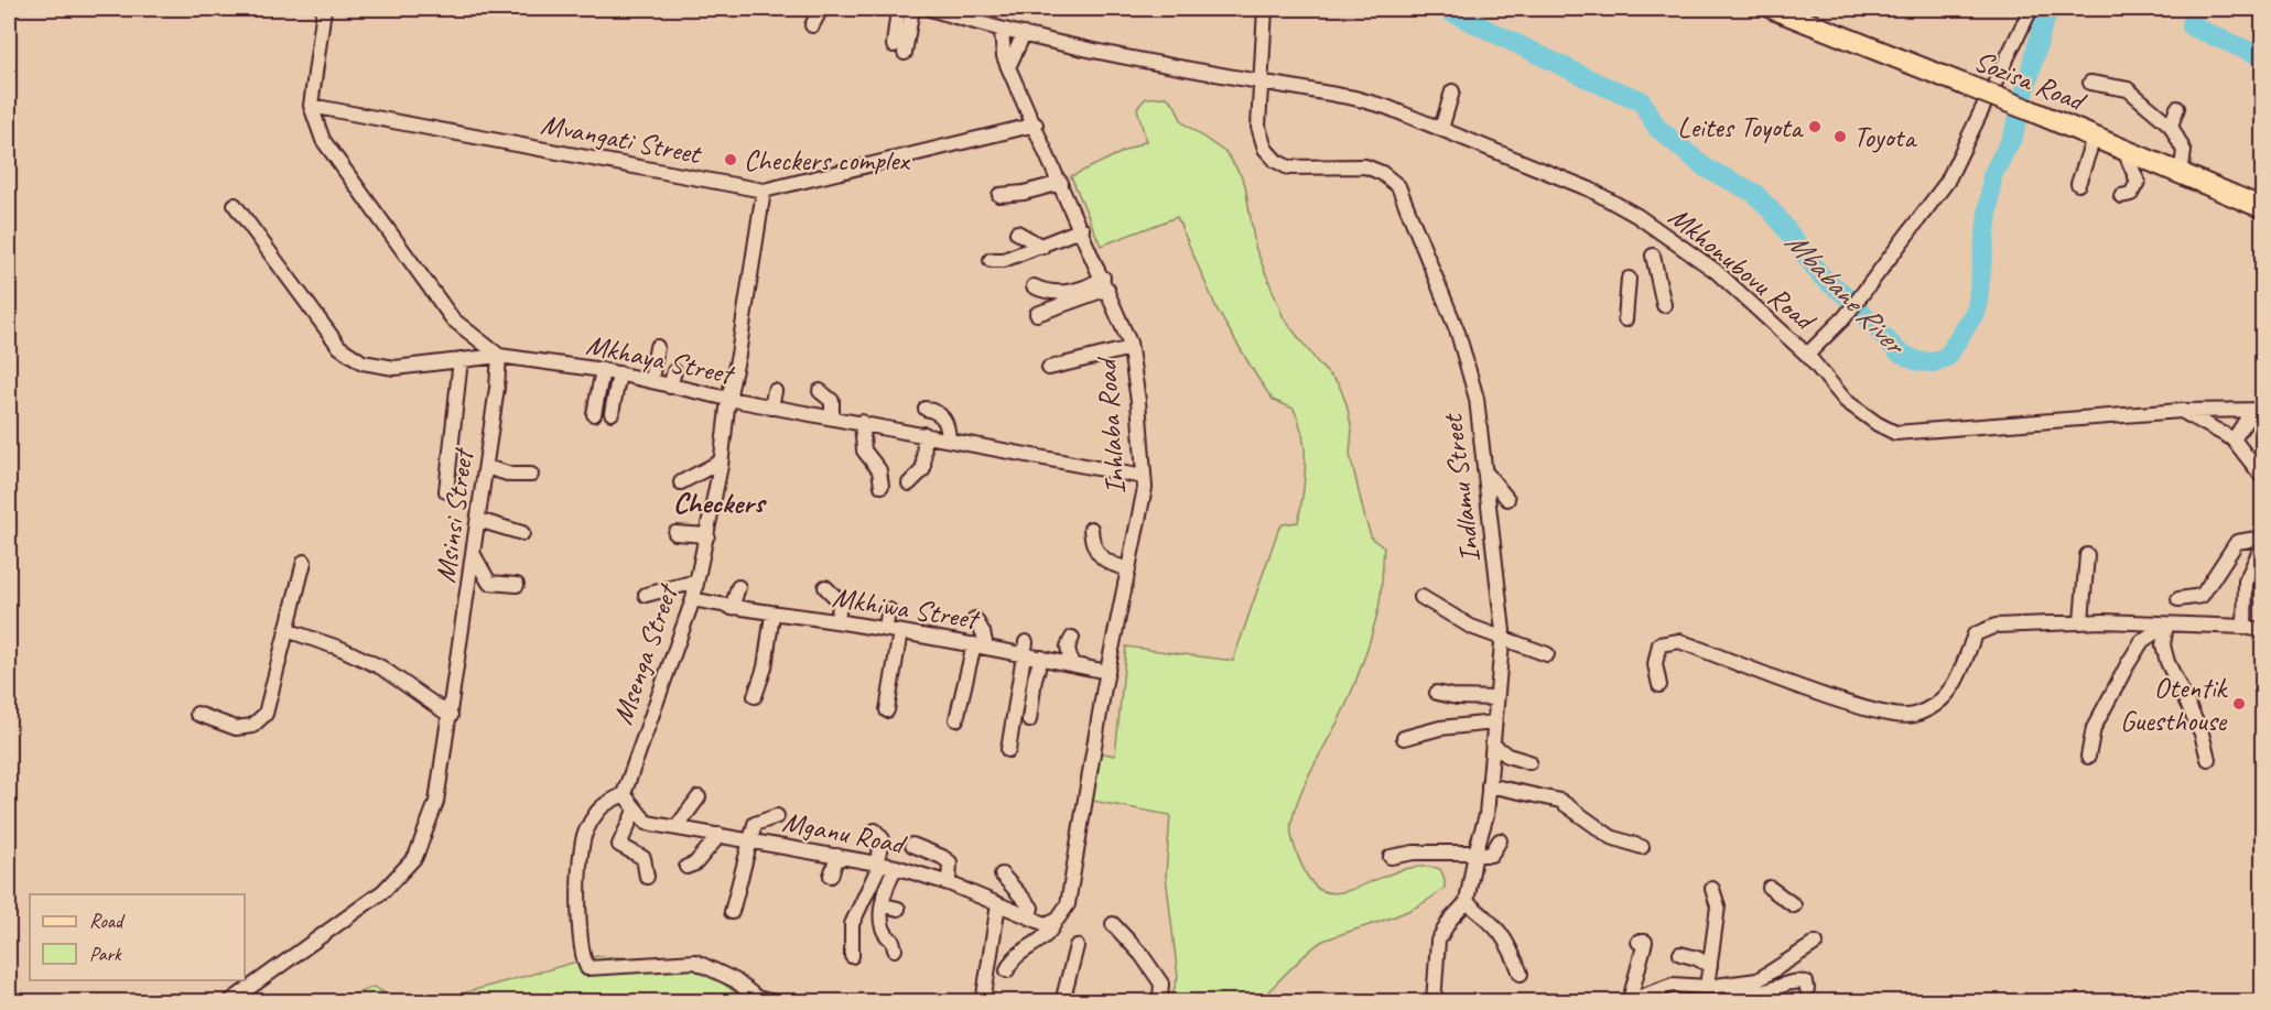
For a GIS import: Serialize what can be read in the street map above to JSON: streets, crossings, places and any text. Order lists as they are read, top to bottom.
{
  "streets": {
    "main road": ["Sozisa Road"],
    "street": [
      "Mvangati Street",
      "Mkhonubovu Road",
      "Mkhaya Street",
      "Inhlaba Road",
      "Indlamu Street",
      "Msinsi Street",
      "Mkhiwa Street",
      "Msenga Street",
      "Mganu Road"
    ]
  },
  "crossings": [
    ["Mvangati Street", "Inhlaba Road"],
    ["Mvangati Street", "Msenga Street"],
    ["Mkhonubovu Road", "Inhlaba Road"],
    ["Mkhonubovu Road", "Indlamu Street"],
    ["Mkhaya Street", "Inhlaba Road"],
    ["Mkhaya Street", "Msinsi Street"],
    ["Mkhaya Street", "Msenga Street"],
    ["Inhlaba Road", "Mkhiwa Street"],
    ["Inhlaba Road", "Mganu Road"],
    ["Mkhiwa Street", "Msenga Street"],
    ["Msenga Street", "Mganu Road"]
  ],
  "districts": ["Checkers"],
  "water": ["Mbabane River"],
  "places": [
    "Leites Toyota",
    "Toyota",
    "Checkers complex",
    "Otentik Guesthouse"
  ],
  "legend": ["Road", "Park"]
}
